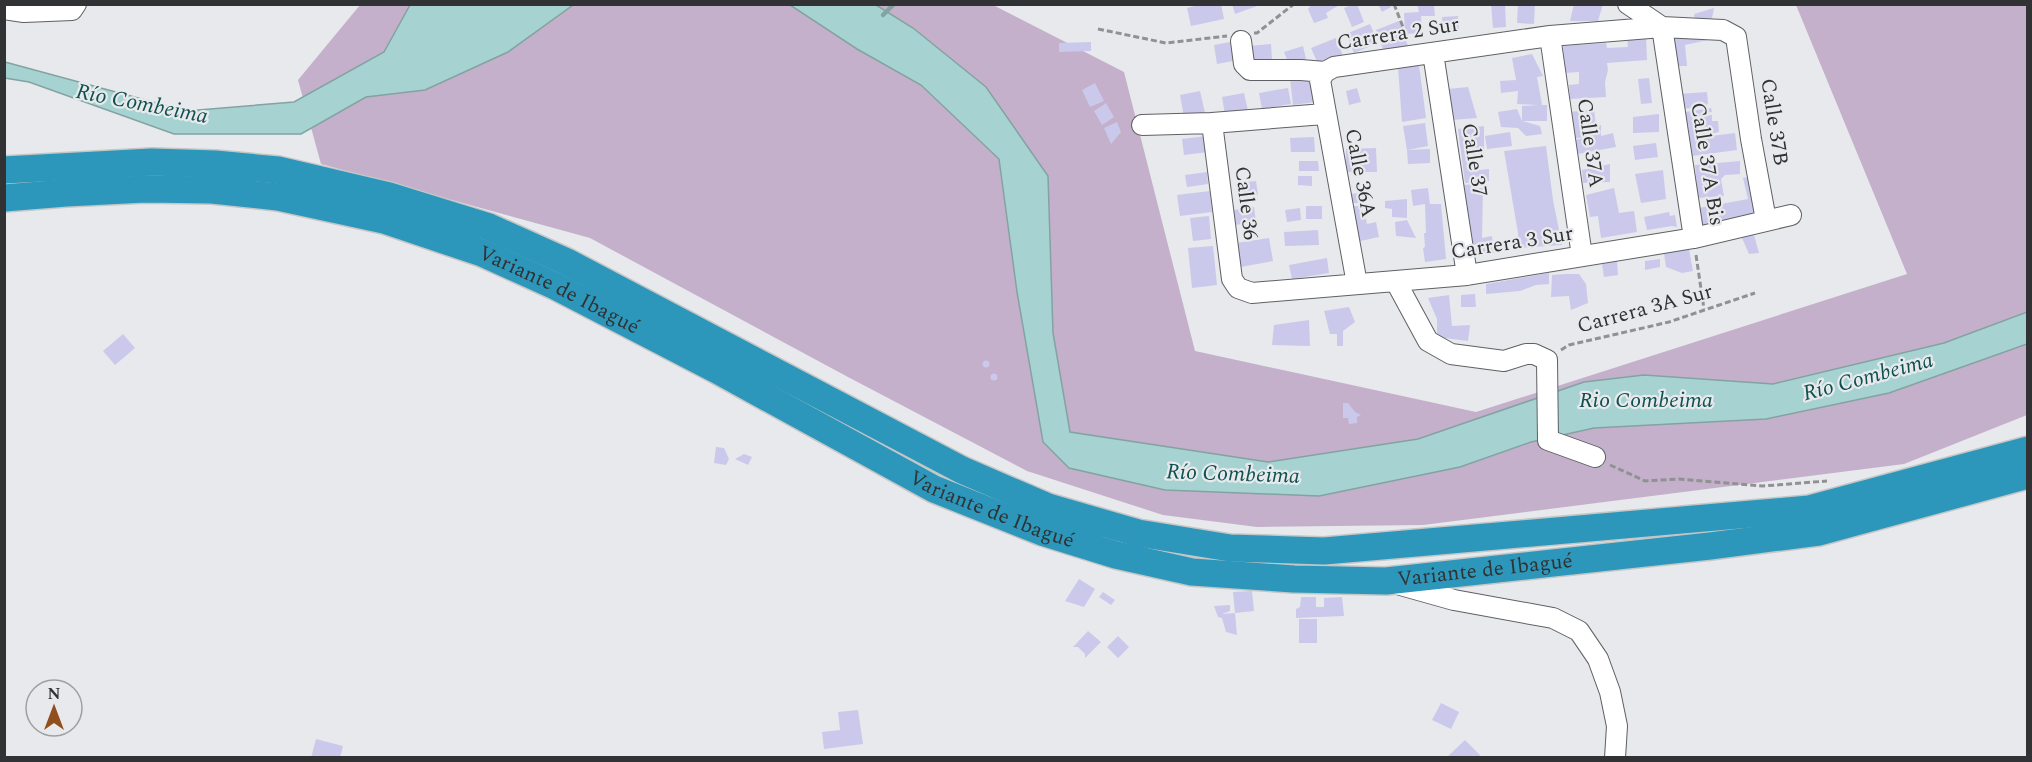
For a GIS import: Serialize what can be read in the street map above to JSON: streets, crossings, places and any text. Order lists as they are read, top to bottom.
{
  "streets": {
    "highway": ["Variante de Ibagué"],
    "street": [
      "Carrera 2 Sur",
      "Calle 37B",
      "Calle 37A",
      "Calle 37",
      "Calle 37A Bis",
      "Calle 36A",
      "Calle 36",
      "Carrera 3 Sur"
    ],
    "path": ["Carrera 3A Sur"]
  },
  "crossings": [
    ["Carrera 2 Sur", "Calle 37B"],
    ["Carrera 2 Sur", "Calle 37A"],
    ["Carrera 2 Sur", "Calle 37"],
    ["Carrera 2 Sur", "Calle 37A Bis"],
    ["Carrera 2 Sur", "Calle 36A"],
    ["Calle 37B", "Carrera 3 Sur"],
    ["Calle 37A", "Carrera 3 Sur"],
    ["Calle 37", "Carrera 3 Sur"],
    ["Calle 37A Bis", "Carrera 3 Sur"],
    ["Calle 37A Bis", "Carrera 3A Sur"],
    ["Calle 36A", "Carrera 3 Sur"],
    ["Calle 36", "Carrera 3 Sur"]
  ],
  "water": ["Río Combeima", "Rio Combeima"],
  "north": "top"
}
